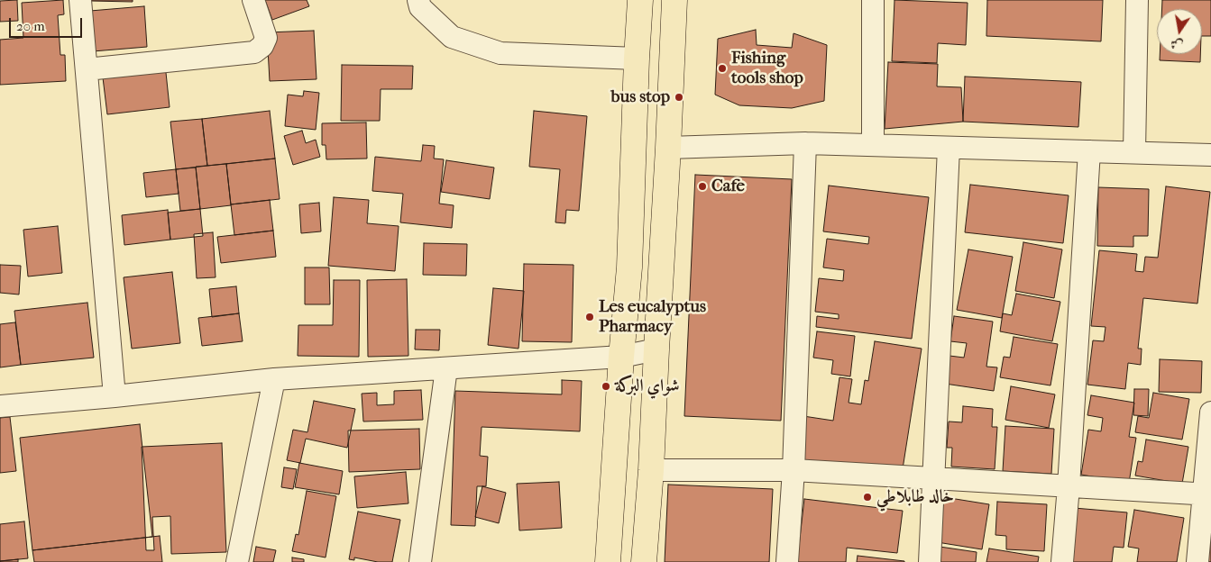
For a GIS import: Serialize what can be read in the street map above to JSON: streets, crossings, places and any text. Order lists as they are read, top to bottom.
{
  "places": [
    "Fishing tools shop",
    "bus stop",
    "Cafe",
    "Les eucalyptus Pharmacy",
    "شواي البركة",
    "خالد طابلاطي"
  ],
  "scale_bar": "20 m",
  "north": "bottom"
}
